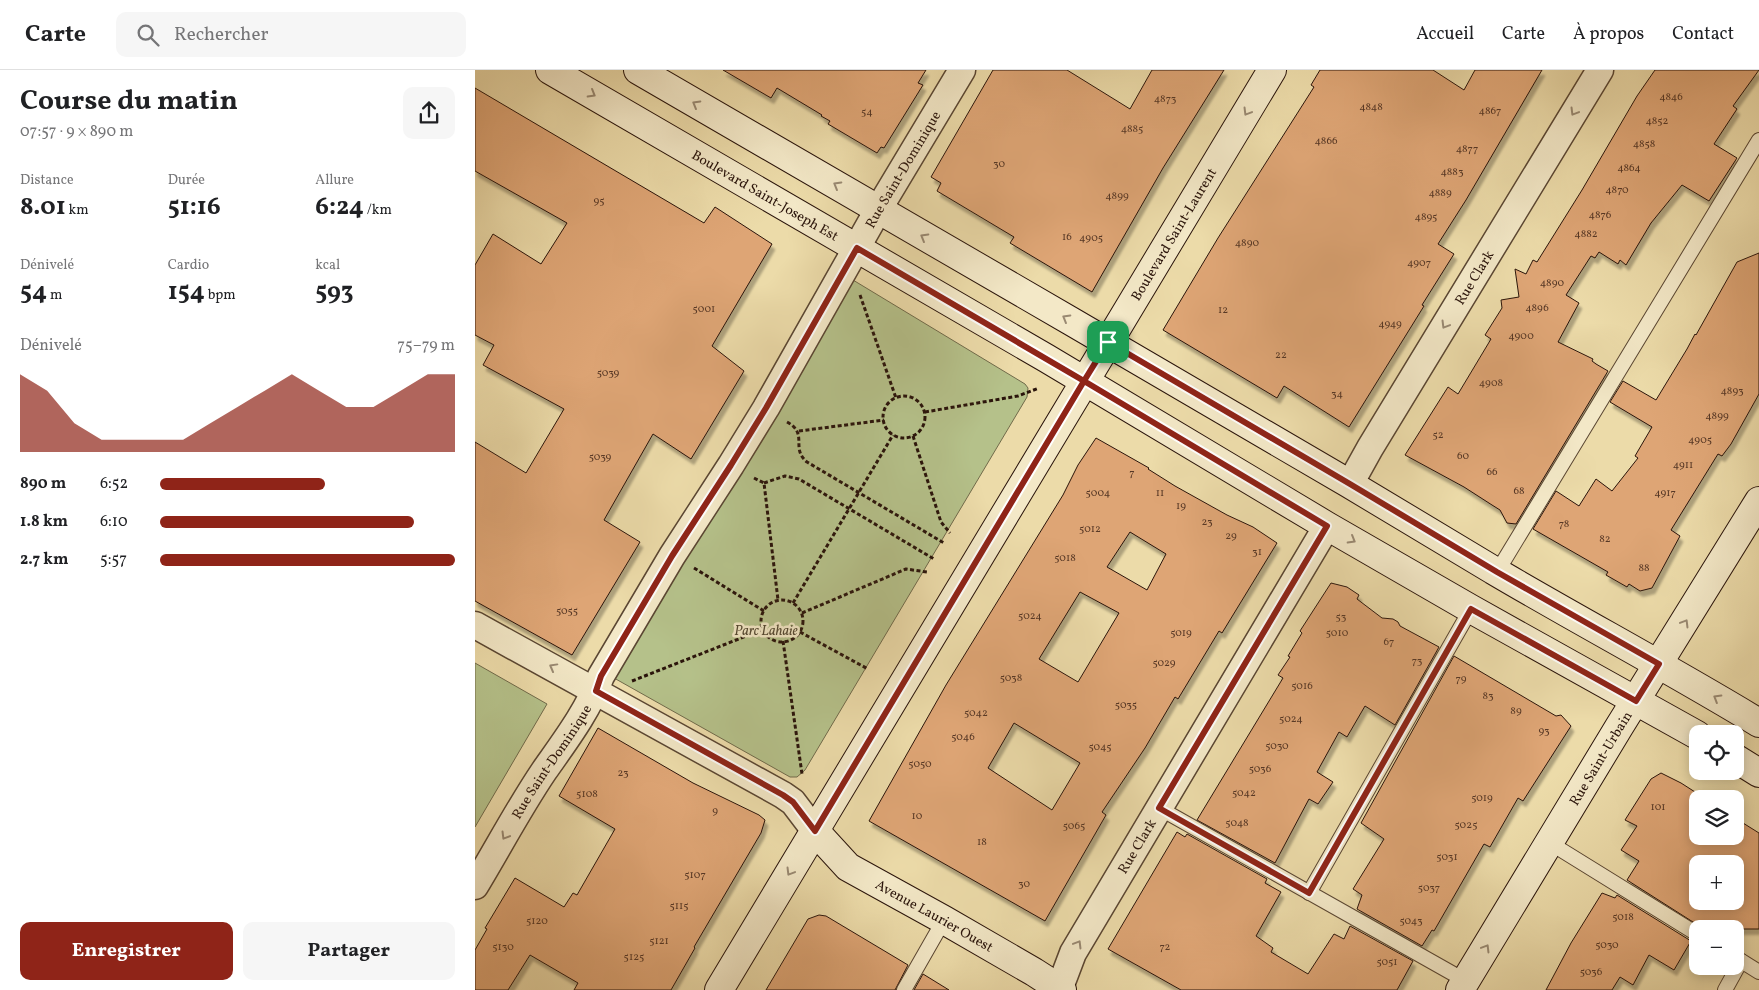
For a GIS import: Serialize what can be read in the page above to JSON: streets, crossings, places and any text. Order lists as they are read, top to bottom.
{
  "streets": {
    "main road": [
      "Boulevard Saint-Joseph Est",
      "Boulevard Saint-Laurent",
      "Rue Saint-Urbain",
      "Avenue Laurier Ouest"
    ],
    "street": ["Rue Saint-Dominique", "Rue Clark"]
  },
  "crossings": [
    ["Rue Saint-Dominique", "Boulevard Saint-Joseph Est"],
    ["Boulevard Saint-Joseph Est", "Boulevard Saint-Laurent"],
    ["Boulevard Saint-Joseph Est", "Rue Clark"],
    ["Boulevard Saint-Joseph Est", "Rue Saint-Urbain"],
    ["Boulevard Saint-Laurent", "Avenue Laurier Ouest"],
    ["Rue Clark", "Avenue Laurier Ouest"]
  ],
  "one_way": ["Boulevard Saint-Laurent", "Rue Saint-Urbain"],
  "parks": ["Parc Lahaie"],
  "house_numbers": [
    "4846",
    "4873",
    "4848",
    "4867",
    "54",
    "4852",
    "4885",
    "4866",
    "4858",
    "4877",
    "30",
    "4864",
    "4883",
    "4870",
    "4889",
    "4899",
    "95",
    "4876",
    "4895",
    "4882",
    "16",
    "4905",
    "4890",
    "4907",
    "4890",
    "4896",
    "5001",
    "12",
    "4949",
    "4900",
    "22",
    "5039",
    "4908",
    "4893",
    "34",
    "4899",
    "52",
    "4905",
    "60",
    "5039",
    "4911",
    "66",
    "7",
    "68",
    "5004",
    "11",
    "4917",
    "19",
    "23",
    "78",
    "5012",
    "29",
    "82",
    "31",
    "5018",
    "88",
    "5055",
    "5024",
    "53",
    "5019",
    "5010",
    "67",
    "73",
    "5029",
    "5038",
    "79",
    "5016",
    "83",
    "5035",
    "89",
    "5042",
    "5024",
    "93",
    "5046",
    "5030",
    "5045",
    "5050",
    "5036",
    "23",
    "5042",
    "5108",
    "5019",
    "101",
    "9",
    "10",
    "5048",
    "5025",
    "5065",
    "18",
    "5031",
    "5107",
    "30",
    "5037",
    "5115",
    "5018",
    "5120",
    "5043",
    "5121",
    "5030",
    "5130",
    "72",
    "5125",
    "5051",
    "5036"
  ],
  "page": {
    "header": "Carte",
    "search": "Rechercher",
    "nav": [
      "Accueil",
      "Carte",
      "À propos",
      "Contact"
    ],
    "heading": ["Course du matin", "07:57 · 9 × 890 m"],
    "stats": [
      ["Distance", "8.01 km"],
      ["Durée", "51:16"],
      ["Allure", "6:24 /km"],
      ["Dénivelé", "54 m"],
      ["Cardio", "154 bpm"],
      ["kcal", "593"]
    ],
    "chart": ["Dénivelé", "75–79 m"],
    "list": [
      {
        "name": "890 m",
        "note": "6:52"
      },
      {
        "name": "1.8 km",
        "note": "6:10"
      },
      {
        "name": "2.7 km",
        "note": "5:57"
      }
    ],
    "map_buttons": ["+", "−"],
    "buttons": ["Enregistrer", "Partager"]
  }
}
